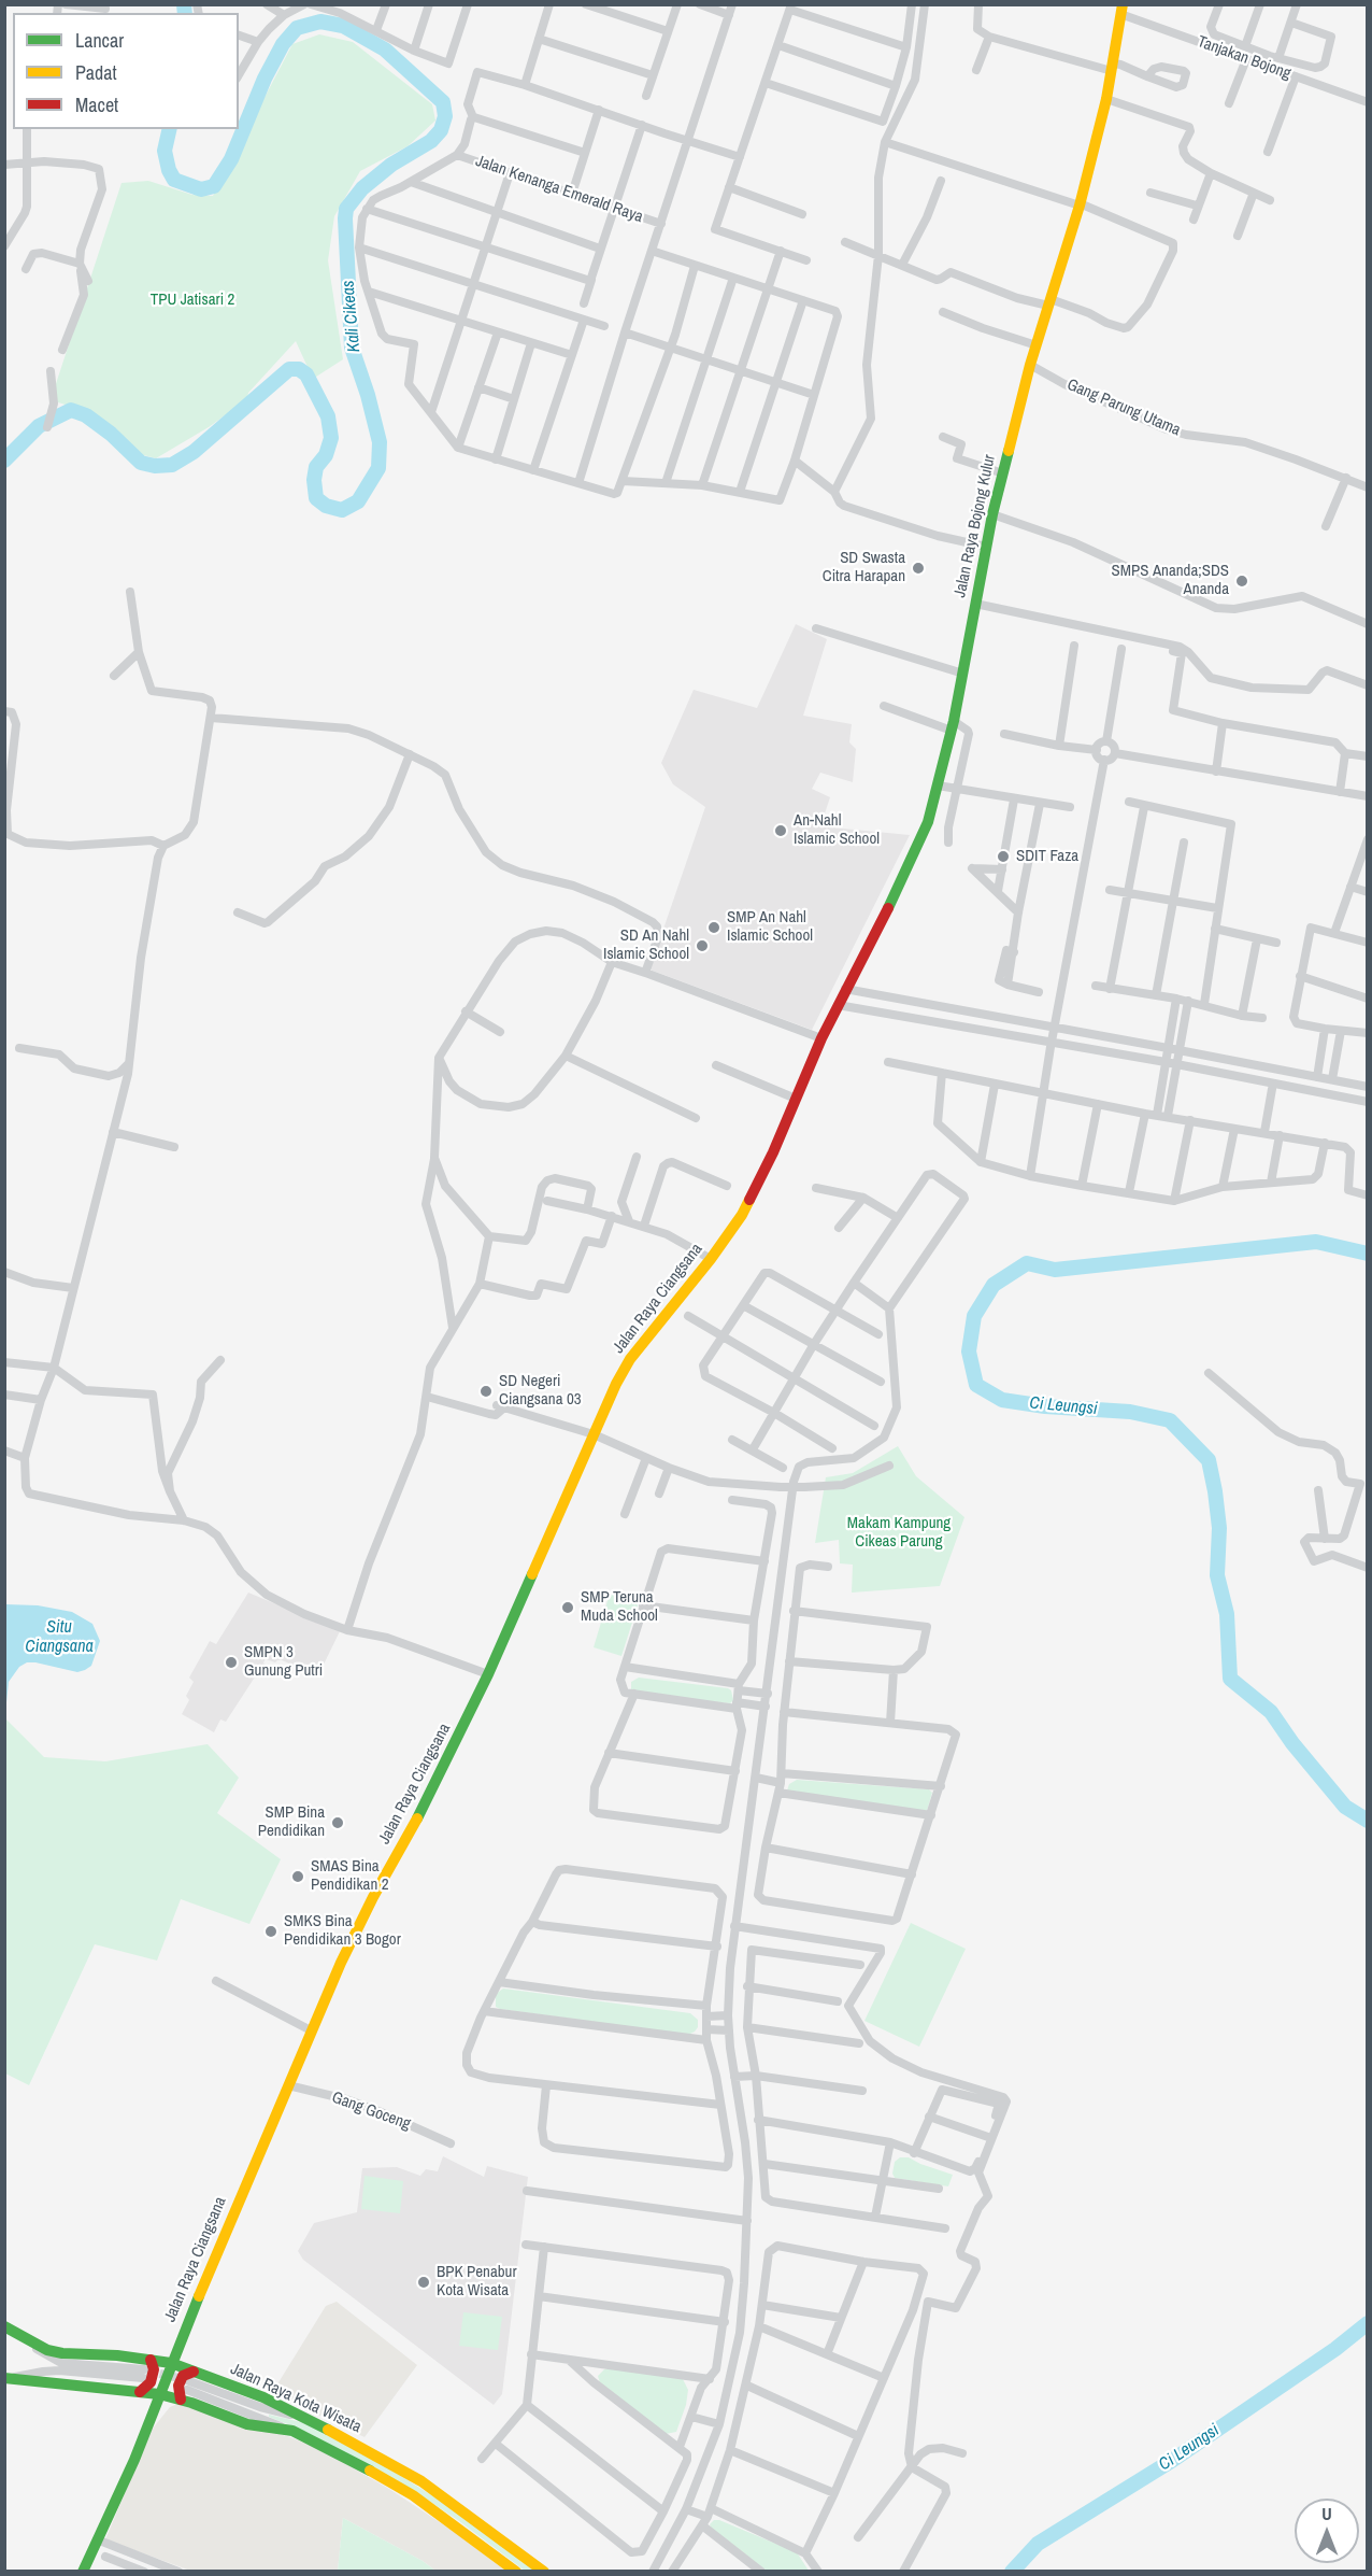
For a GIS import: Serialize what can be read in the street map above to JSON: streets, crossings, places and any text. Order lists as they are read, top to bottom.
{
  "streets": {
    "main road": ["Jalan Raya Bojong Kulur", "Jalan Raya Ciangsana", "Jalan Raya Kota Wisata"],
    "street": [
      "Tanjakan Bojong",
      "Jalan Kenanga Emerald Raya",
      "Gang Parung Utama",
      "Gang Goceng"
    ]
  },
  "crossings": [
    ["Tanjakan Bojong", "Jalan Raya Bojong Kulur"],
    ["Gang Parung Utama", "Jalan Raya Bojong Kulur"],
    ["Jalan Raya Bojong Kulur", "Jalan Raya Ciangsana"],
    ["Jalan Raya Ciangsana", "Gang Goceng"],
    ["Jalan Raya Ciangsana", "Jalan Raya Kota Wisata"]
  ],
  "water": ["Kali Cikeas", "Ci Leungsi", "Situ Ciangsana"],
  "parks": ["TPU Jatisari 2", "Makam Kampung Cikeas Parung"],
  "places": [
    "SD Swasta Citra Harapan",
    "SMPS Ananda;SDS Ananda",
    "An-Nahl Islamic School",
    "SDIT Faza",
    "SMP An Nahl Islamic School",
    "SD An Nahl Islamic School",
    "SD Negeri Ciangsana 03",
    "SMP Teruna Muda School",
    "SMPN 3 Gunung Putri",
    "SMP Bina Pendidikan",
    "SMAS Bina Pendidikan 2",
    "SMKS Bina Pendidikan 3 Bogor",
    "BPK Penabur Kota Wisata"
  ],
  "legend": ["Lancar", "Padat", "Macet"],
  "north": "top"
}
